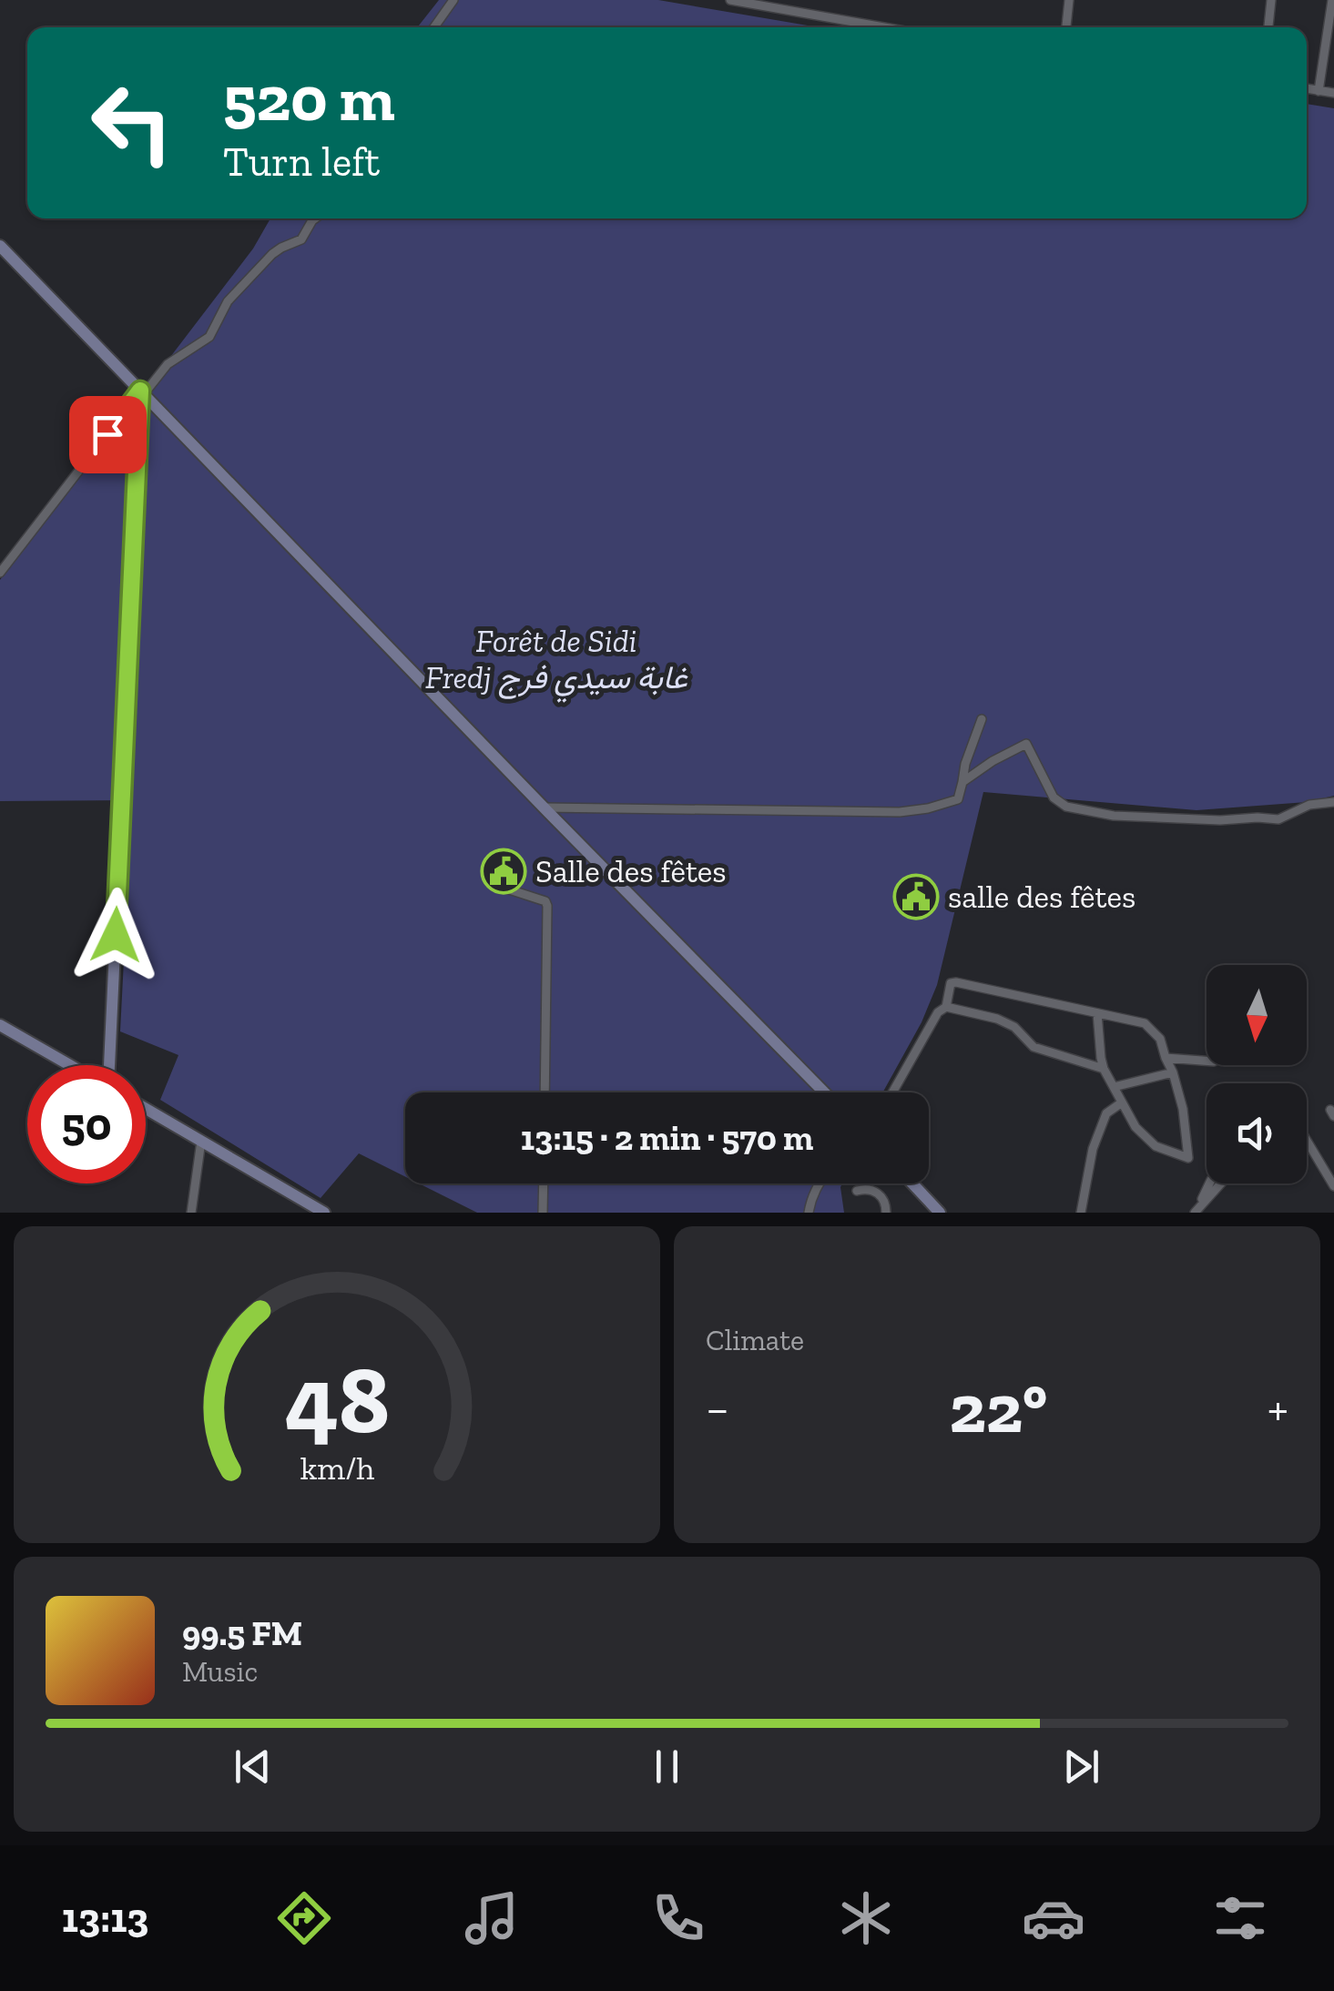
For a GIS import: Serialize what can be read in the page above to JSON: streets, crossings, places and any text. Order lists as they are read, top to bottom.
{
  "parks": ["Forêt de Sidi Fredj غابة سيدي فرج"],
  "places": {
    "public building": ["Salle des fêtes", "salle des fêtes"]
  },
  "north": "bottom",
  "page": {
    "turn": ["520 m", "Turn left"],
    "limit": "50",
    "trip": "13:15 · 2 min · 570 m",
    "tile": "Climate",
    "heat": ["−", "22°", "+"],
    "song": ["99.5 FM", "Music"],
    "tabs": "13:13",
    "gauge": ["48", "km/h"]
  }
}
